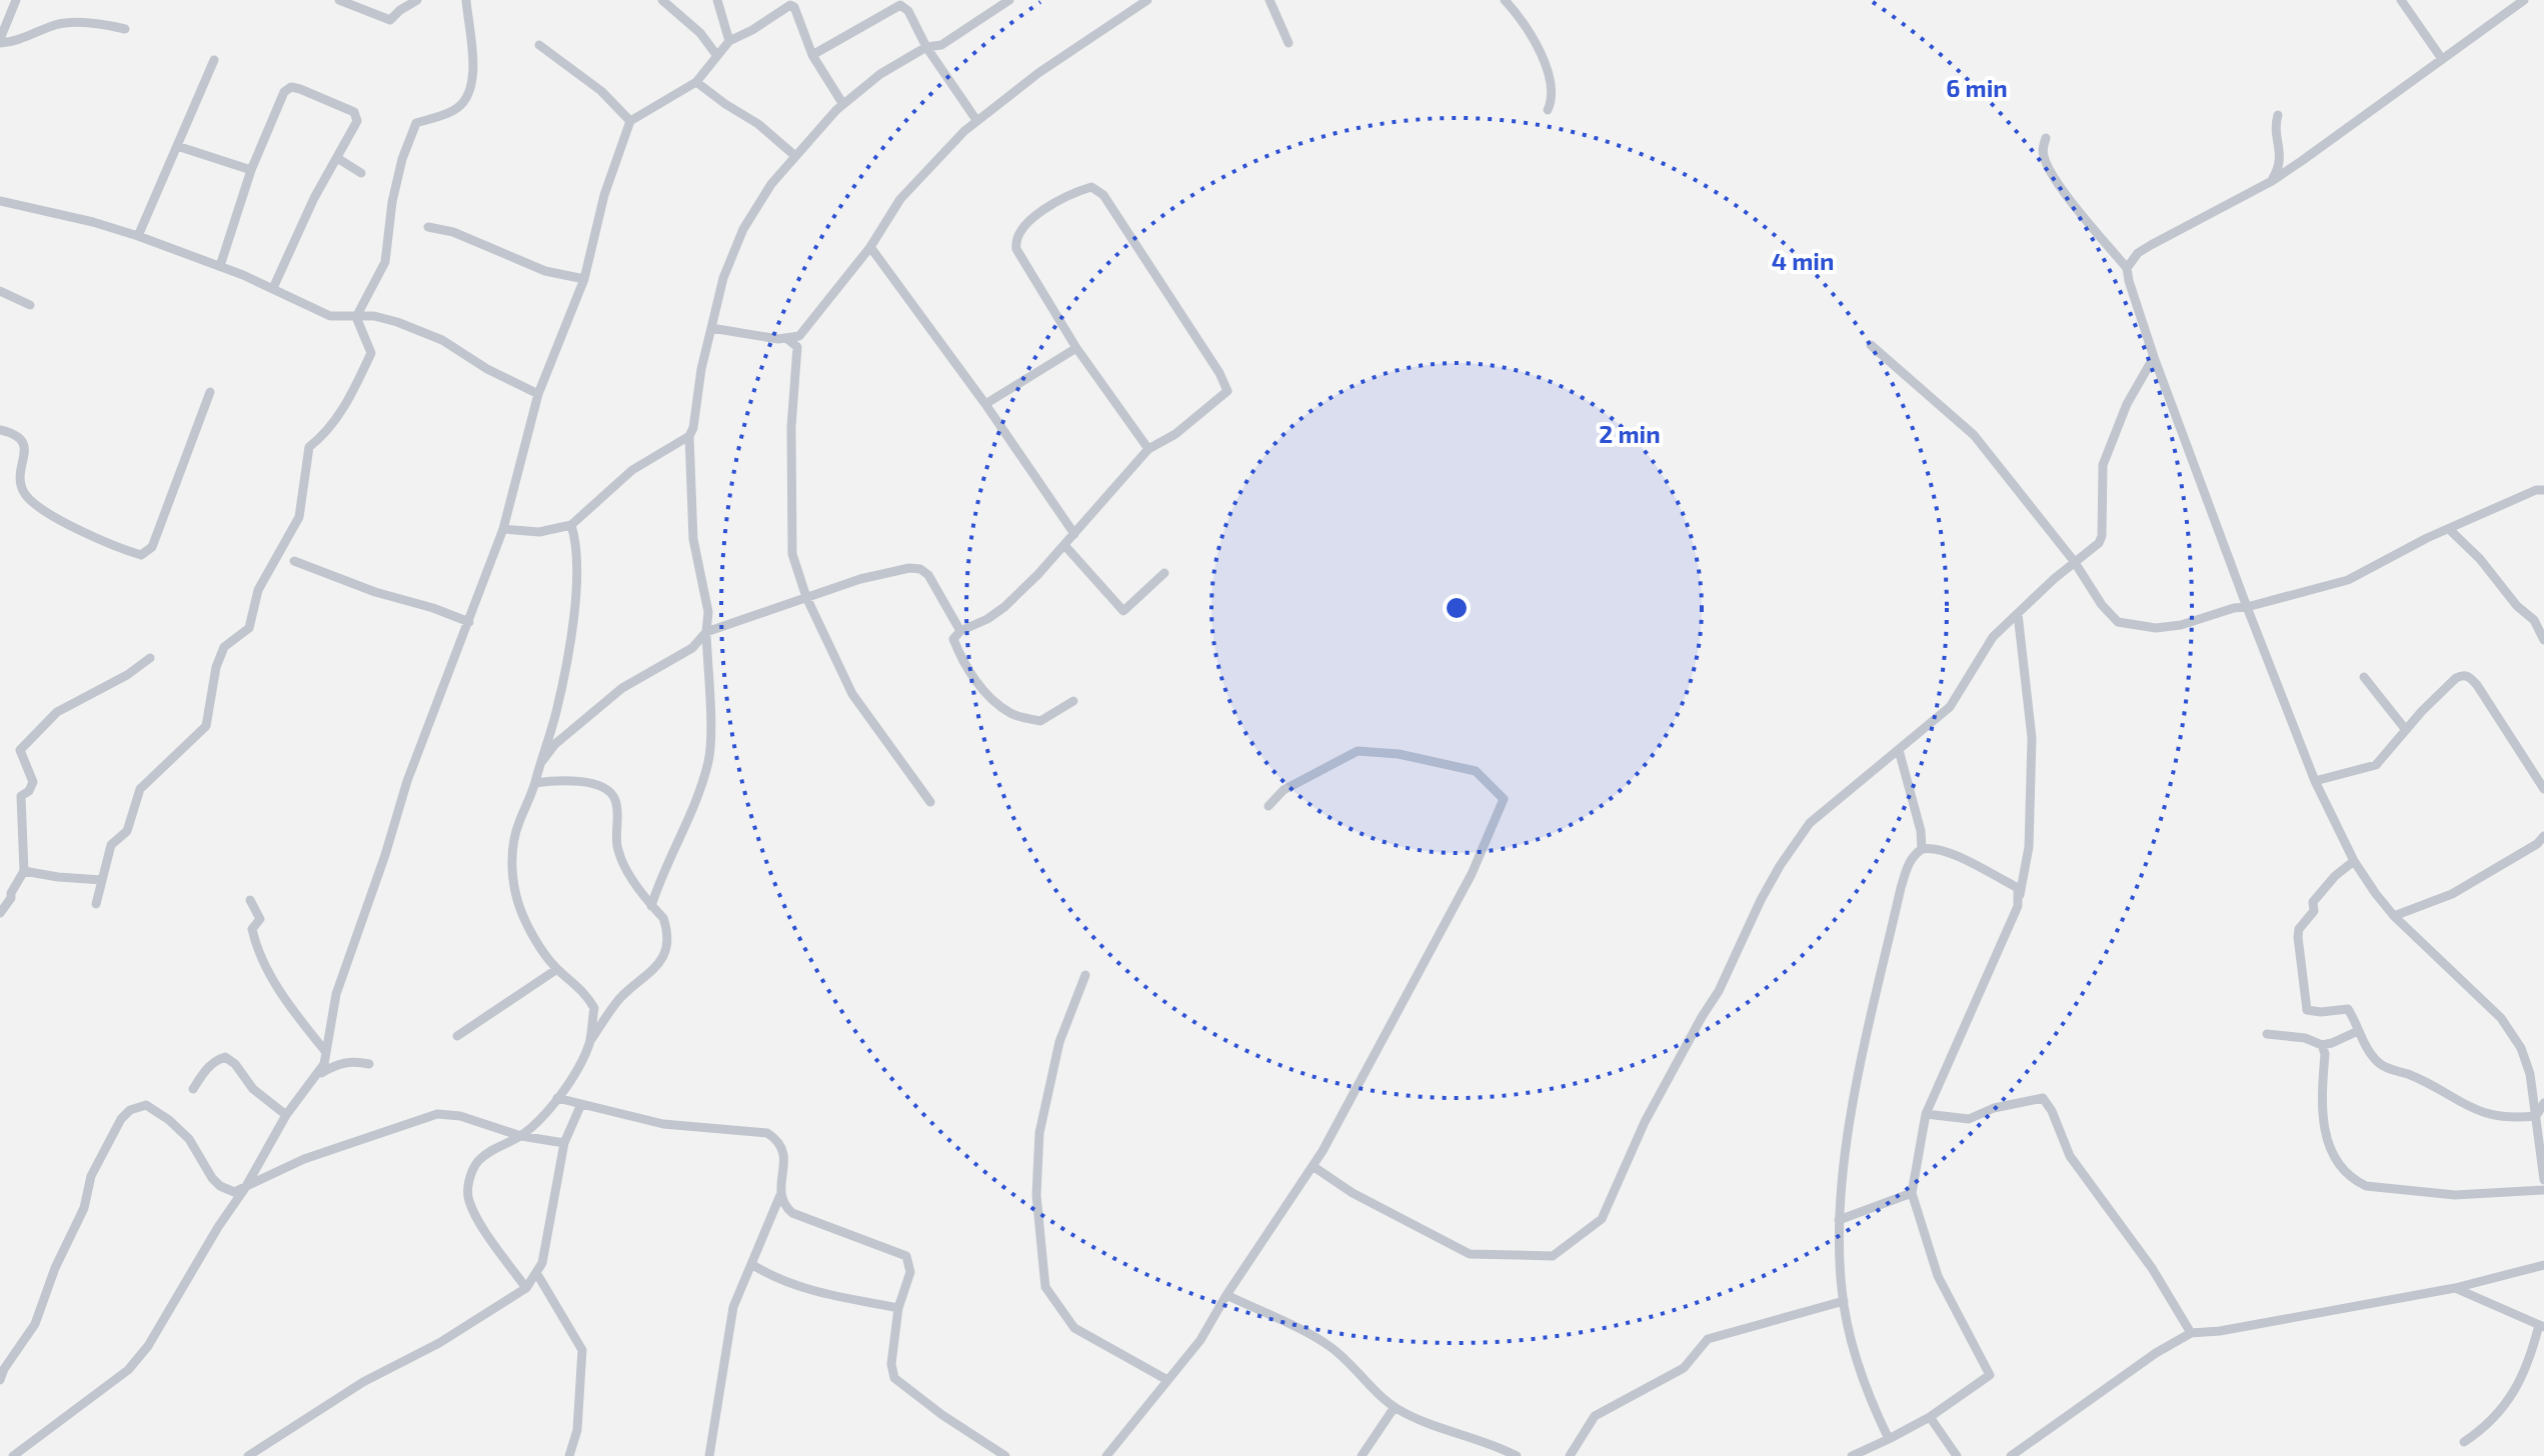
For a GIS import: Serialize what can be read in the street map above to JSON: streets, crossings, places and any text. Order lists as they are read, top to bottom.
{
  "rings": ["6 min", "4 min", "2 min"]
}
